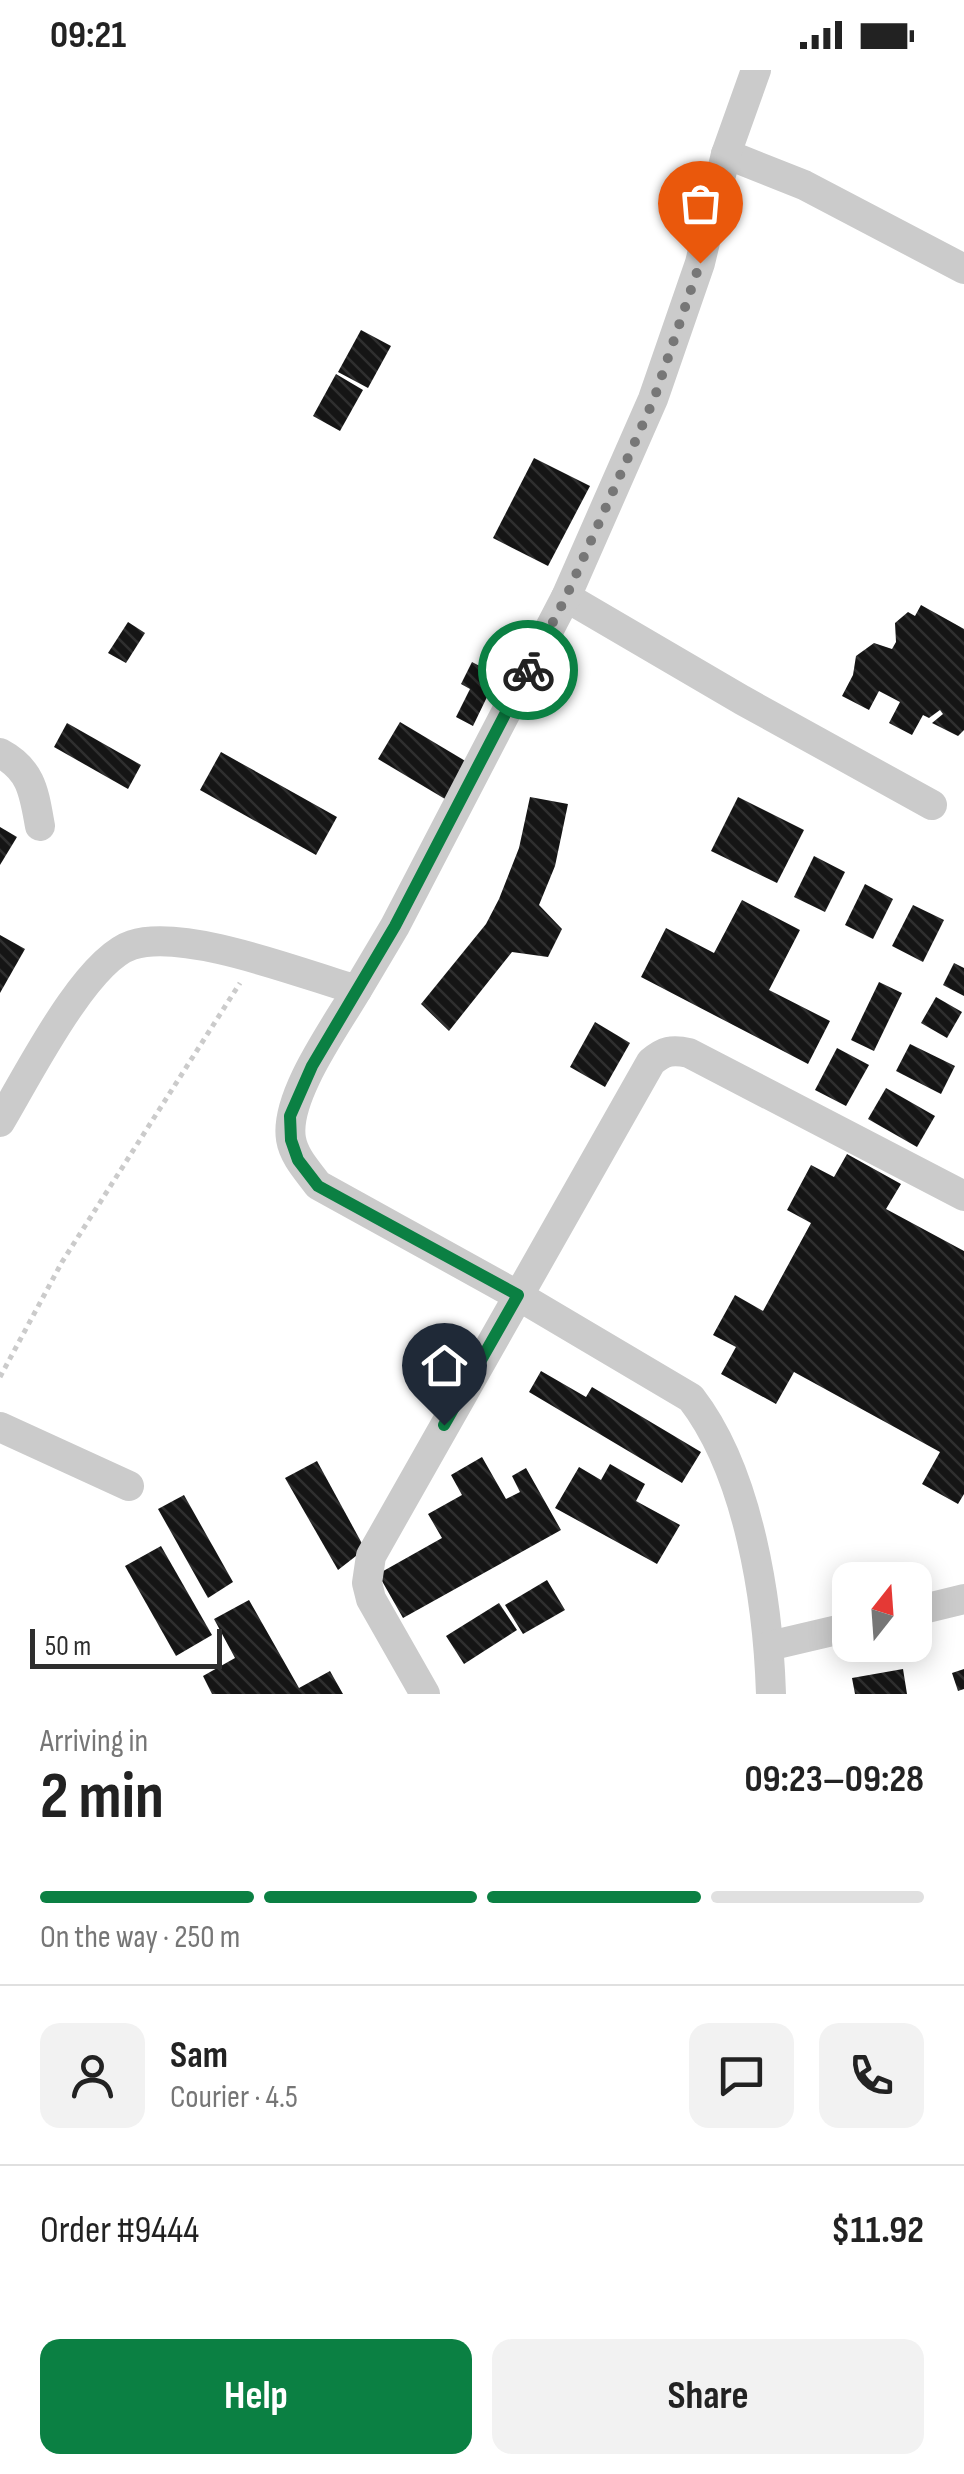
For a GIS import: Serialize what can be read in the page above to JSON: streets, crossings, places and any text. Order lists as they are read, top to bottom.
{
  "scale_bar": "50 m",
  "north": "top",
  "page": {
    "status": "09:21",
    "scale": "50 m",
    "heading": ["2 min", "Arriving in", "09:23–09:28"],
    "panel": [
      "Sam",
      "Courier · 4.5",
      "Order #9444",
      "$11.92"
    ],
    "bar": "On the way · 250 m",
    "buttons": ["Help", "Share"]
  }
}
